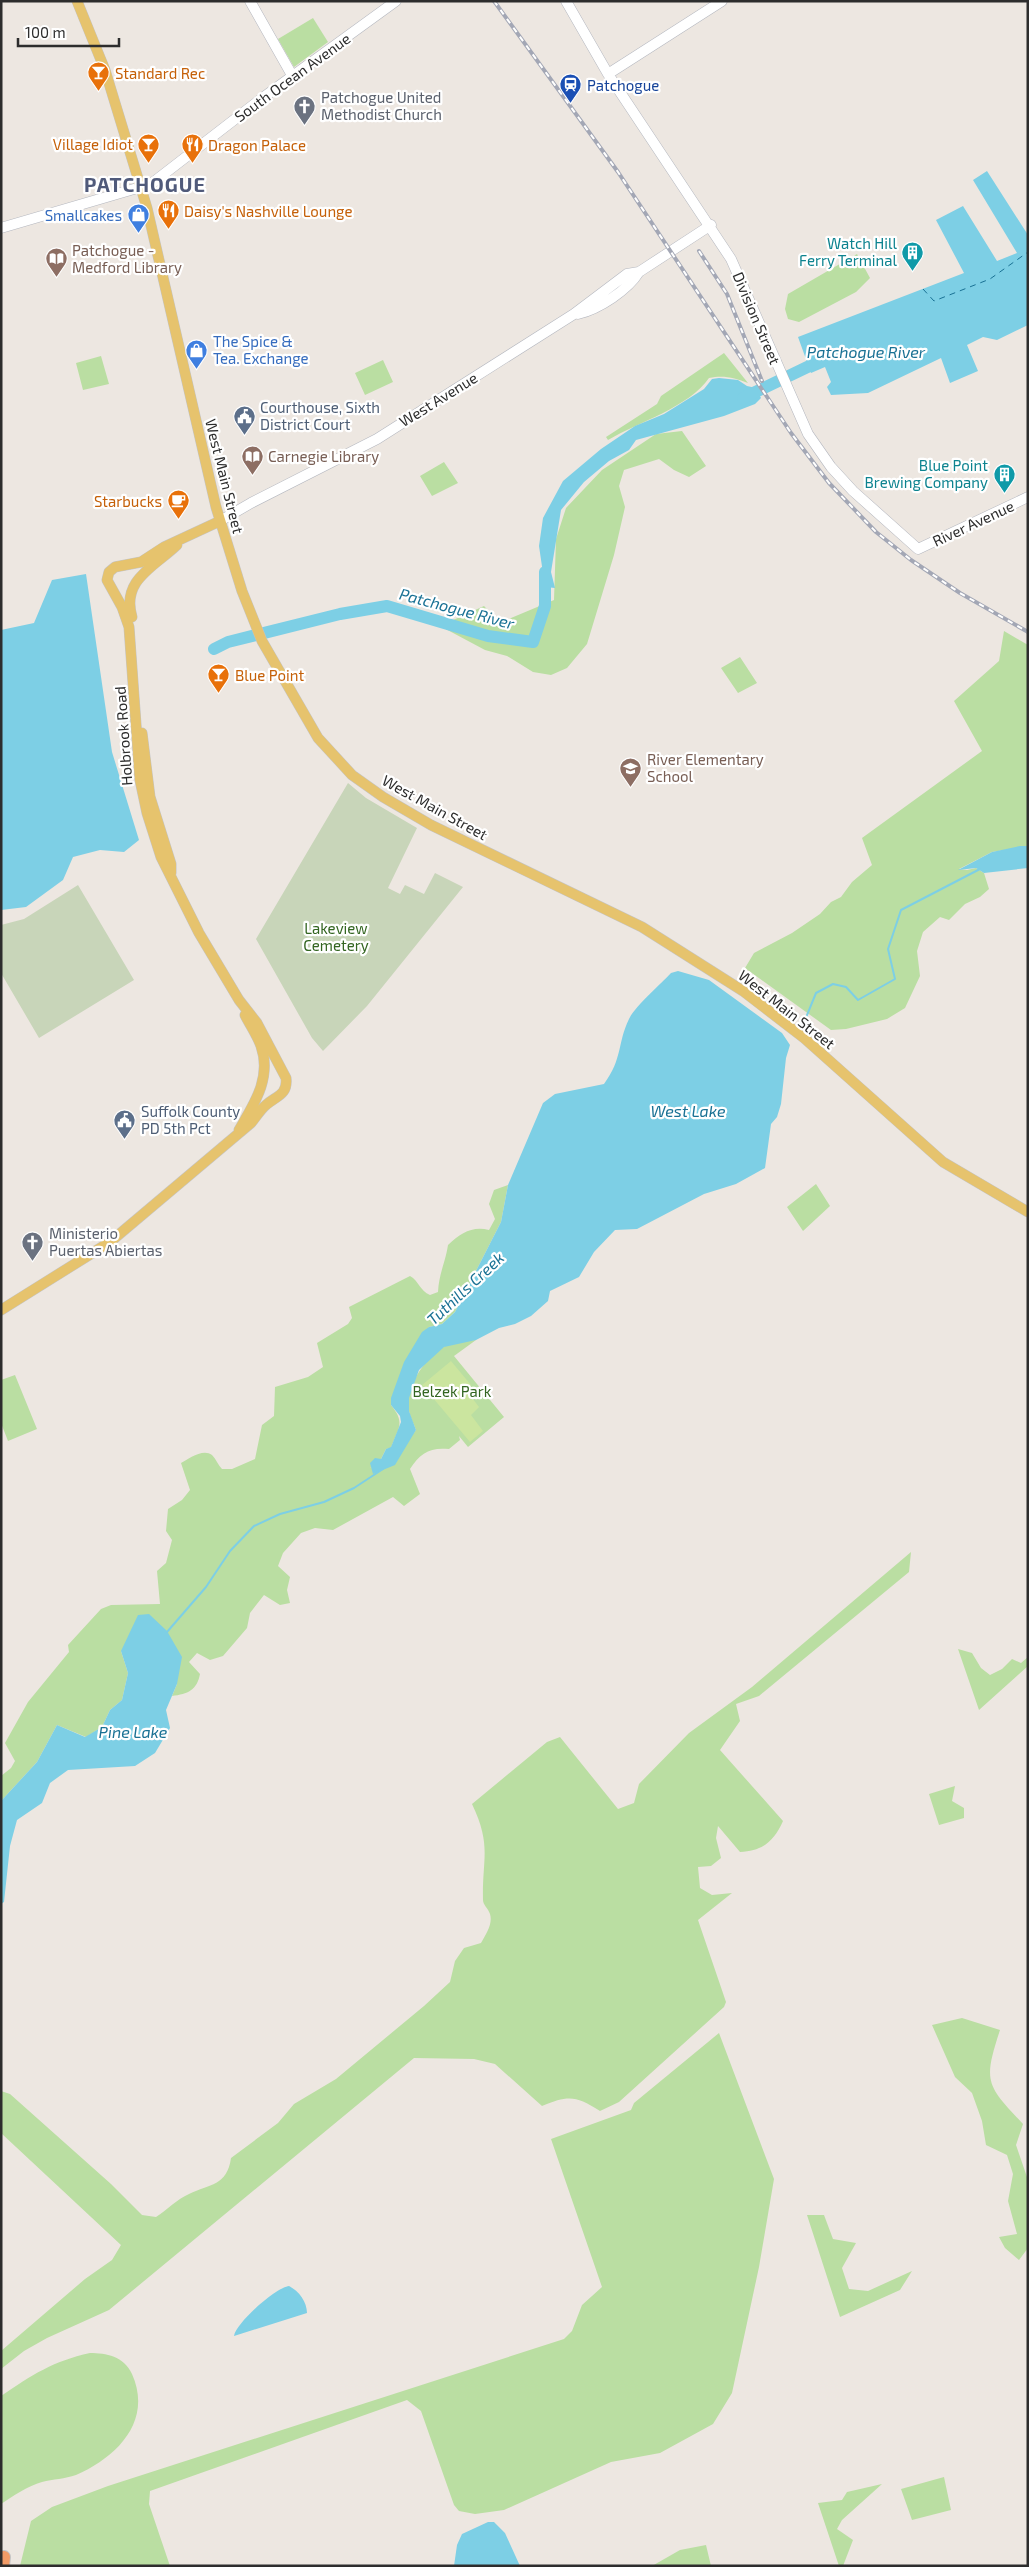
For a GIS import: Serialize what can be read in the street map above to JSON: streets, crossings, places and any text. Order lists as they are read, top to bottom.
{
  "streets": {
    "main road": [
      "South Ocean Avenue",
      "Division Street",
      "West Avenue",
      "West Main Street",
      "River Avenue",
      "Holbrook Road"
    ]
  },
  "crossings": [
    ["South Ocean Avenue", "West Main Street"],
    ["Division Street", "West Avenue"],
    ["Division Street", "River Avenue"],
    ["West Avenue", "West Main Street"],
    ["West Avenue", "Holbrook Road"],
    ["West Main Street", "Holbrook Road"]
  ],
  "districts": ["PATCHOGUE"],
  "water": [
    "Patchogue River",
    "West Lake",
    "Tuthills Creek",
    "Pine Lake"
  ],
  "parks": ["Lakeview Cemetery", "Belzek Park"],
  "places": {
    "bar": ["Standard Rec", "Village Idiot", "Blue Point"],
    "station": ["Patchogue"],
    "church": ["Patchogue United Methodist Church", "Ministerio Puertas Abiertas"],
    "restaurant": ["Dragon Palace", "Daisy's Nashville Lounge"],
    "shop": ["Smallcakes", "The Spice & Tea. Exchange"],
    "building": ["Watch Hill Ferry Terminal", "Blue Point Brewing Company"],
    "library": ["Patchogue - Medford Library", "Carnegie Library"],
    "public building": ["Courthouse, Sixth District Court", "Suffolk County PD 5th Pct"],
    "cafe": ["Starbucks"],
    "school or university": ["River Elementary School"]
  },
  "scale_bar": "100 m"
}
